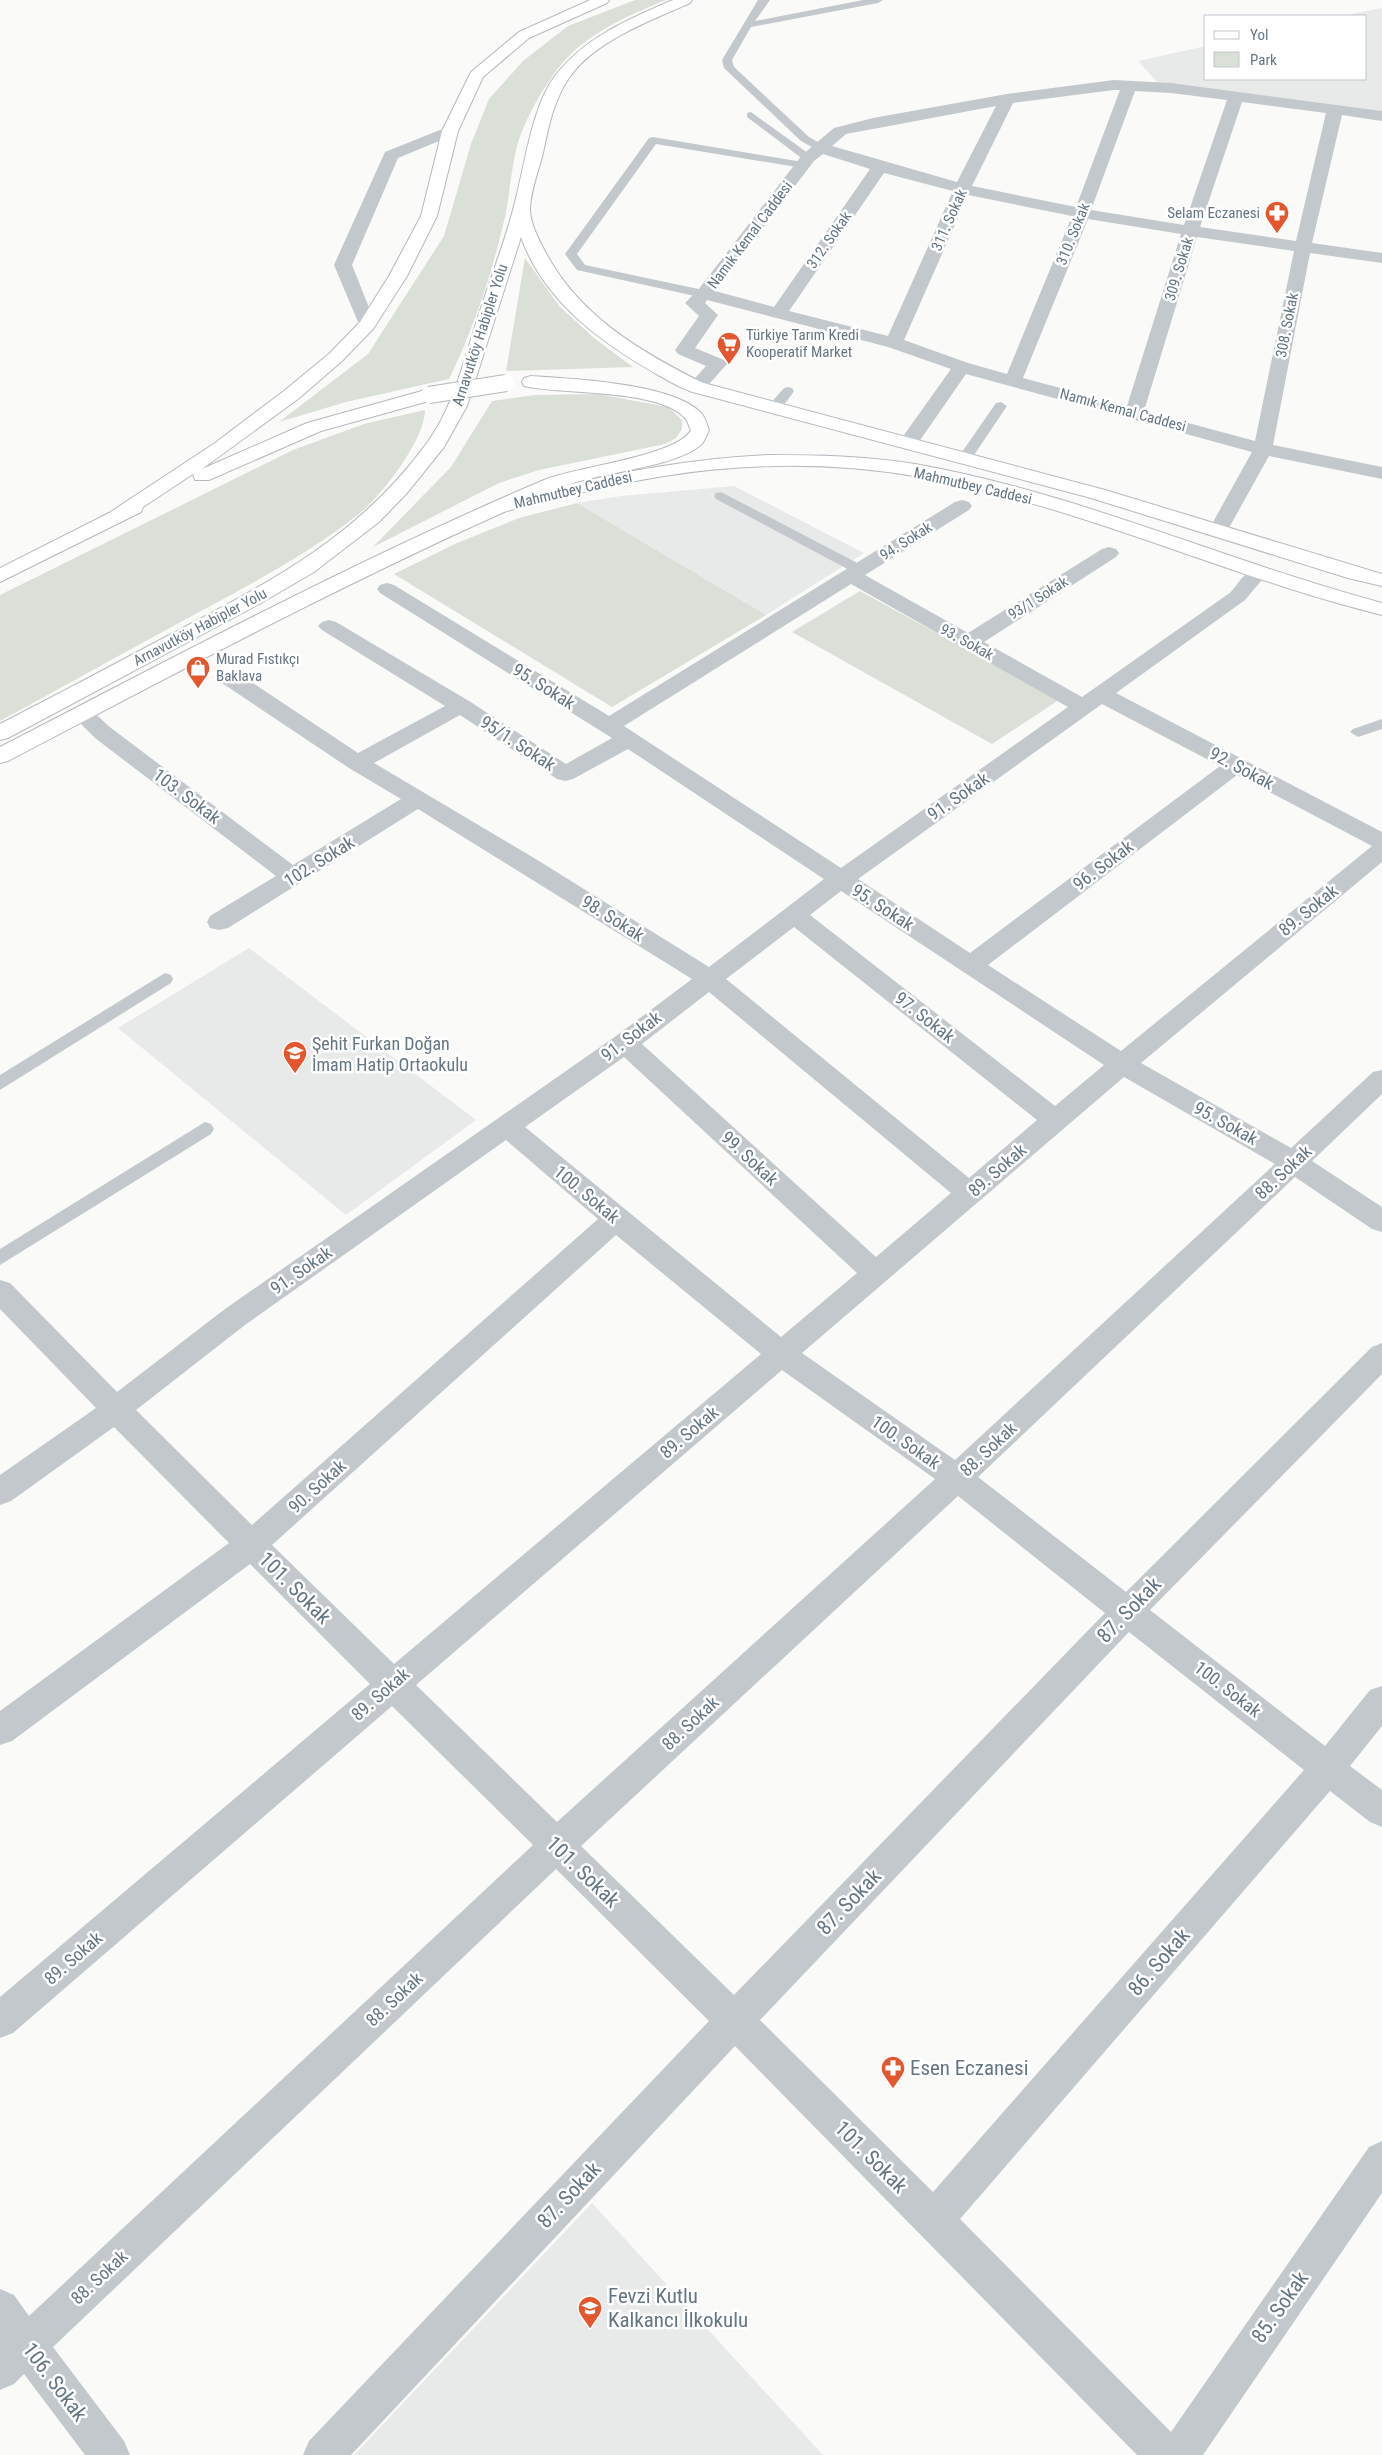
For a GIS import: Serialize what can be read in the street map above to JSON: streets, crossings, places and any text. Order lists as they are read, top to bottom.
{
  "streets": {
    "main road": ["Arnavutköy Habipler Yolu", "Mahmutbey Caddesi"],
    "street": [
      "311. Sokak",
      "310. Sokak",
      "Namık Kemal Caddesi",
      "312. Sokak",
      "309. Sokak",
      "308. Sokak",
      "94. Sokak",
      "93/1 Sokak",
      "93. Sokak",
      "95. Sokak",
      "95/1. Sokak",
      "92. Sokak",
      "103. Sokak",
      "91. Sokak",
      "102. Sokak",
      "96. Sokak",
      "89. Sokak",
      "98. Sokak",
      "97. Sokak",
      "99. Sokak",
      "88. Sokak",
      "100. Sokak",
      "90. Sokak",
      "101. Sokak",
      "87. Sokak",
      "86. Sokak",
      "85. Sokak",
      "106. Sokak"
    ]
  },
  "crossings": [
    ["311. Sokak", "Namık Kemal Caddesi"],
    ["310. Sokak", "Namık Kemal Caddesi"],
    ["Namık Kemal Caddesi", "312. Sokak"],
    ["Namık Kemal Caddesi", "309. Sokak"],
    ["Namık Kemal Caddesi", "308. Sokak"],
    ["308. Sokak", "Mahmutbey Caddesi"],
    ["Mahmutbey Caddesi", "91. Sokak"],
    ["94. Sokak", "93. Sokak"],
    ["94. Sokak", "95. Sokak"],
    ["94. Sokak", "95/1. Sokak"],
    ["93/1 Sokak", "93. Sokak"],
    ["93. Sokak", "92. Sokak"],
    ["93. Sokak", "91. Sokak"],
    ["95. Sokak", "95/1. Sokak"],
    ["95. Sokak", "91. Sokak"],
    ["95. Sokak", "96. Sokak"],
    ["95. Sokak", "89. Sokak"],
    ["95. Sokak", "88. Sokak"],
    ["95/1. Sokak", "98. Sokak"],
    ["92. Sokak", "91. Sokak"],
    ["92. Sokak", "96. Sokak"],
    ["103. Sokak", "102. Sokak"],
    ["91. Sokak", "98. Sokak"],
    ["91. Sokak", "97. Sokak"],
    ["91. Sokak", "99. Sokak"],
    ["91. Sokak", "100. Sokak"],
    ["91. Sokak", "101. Sokak"],
    ["102. Sokak", "98. Sokak"],
    ["89. Sokak", "98. Sokak"],
    ["89. Sokak", "97. Sokak"],
    ["89. Sokak", "99. Sokak"],
    ["89. Sokak", "100. Sokak"],
    ["89. Sokak", "101. Sokak"],
    ["88. Sokak", "100. Sokak"],
    ["88. Sokak", "101. Sokak"],
    ["88. Sokak", "106. Sokak"],
    ["100. Sokak", "90. Sokak"],
    ["100. Sokak", "87. Sokak"],
    ["100. Sokak", "86. Sokak"],
    ["90. Sokak", "101. Sokak"],
    ["101. Sokak", "87. Sokak"],
    ["101. Sokak", "86. Sokak"]
  ],
  "places": {
    "pharmacy": ["Selam Eczanesi", "Esen Eczanesi"],
    "supermarket": ["Türkiye Tarım Kredi Kooperatif Market"],
    "shop": ["Murad Fıstıkçı Baklava"],
    "school or university": ["Şehit Furkan Doğan İmam Hatip Ortaokulu", "Fevzi Kutlu Kalkancı İlkokulu"]
  },
  "legend": ["Yol", "Park"]
}
